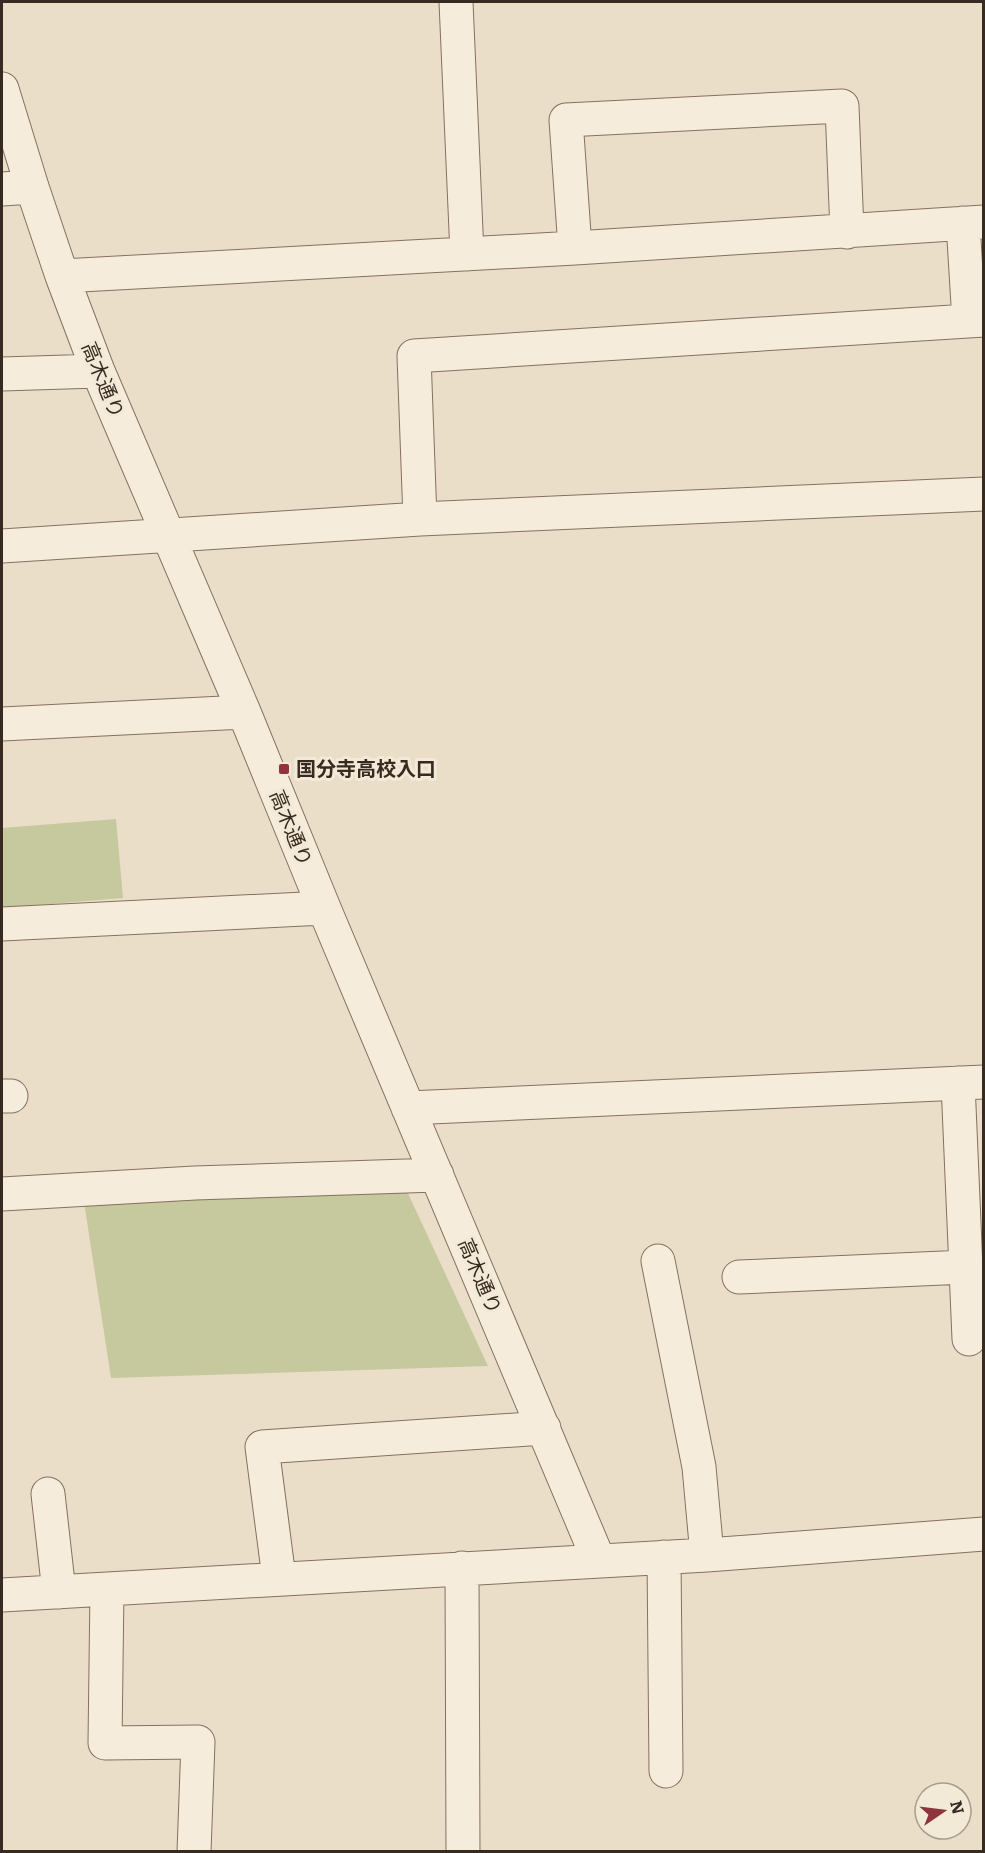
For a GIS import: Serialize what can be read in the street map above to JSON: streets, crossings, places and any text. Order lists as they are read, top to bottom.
{
  "streets": {
    "street": ["高木通り"]
  },
  "places": {
    "transit": ["国分寺高校入口"]
  },
  "north": "right"
}
